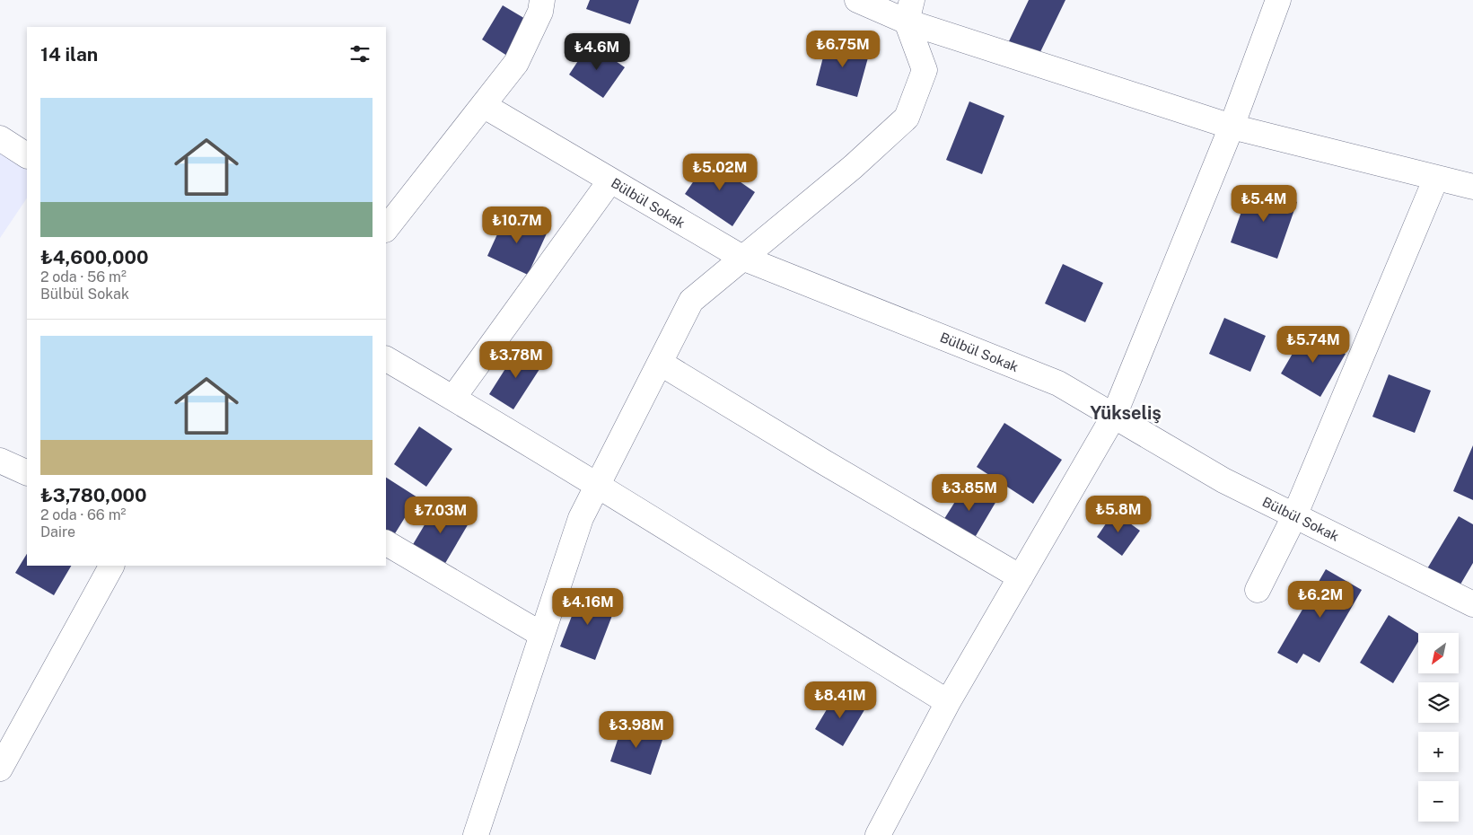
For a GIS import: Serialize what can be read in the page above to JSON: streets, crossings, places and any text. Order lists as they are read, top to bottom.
{
  "streets": {
    "street": ["Bülbül Sokak"]
  },
  "districts": ["Yükseliş"],
  "north": "bottom left",
  "page": {
    "heading": "14 ilan",
    "price": [
      "₺6.75M",
      "₺4.6M",
      "₺5.02M",
      "₺5.4M",
      "₺10.7M",
      "₺5.74M",
      "₺3.78M",
      "₺3.85M",
      "₺5.8M",
      "₺7.03M",
      "₺6.2M",
      "₺4.16M",
      "₺8.41M",
      "₺3.98M"
    ],
    "list": [
      {
        "name": "₺4,600,000",
        "note": "2 oda · 56 m² · Bülbül Sokak"
      },
      {
        "name": "₺3,780,000",
        "note": "2 oda · 66 m² · Daire"
      }
    ],
    "map_buttons": ["+", "−"]
  }
}
